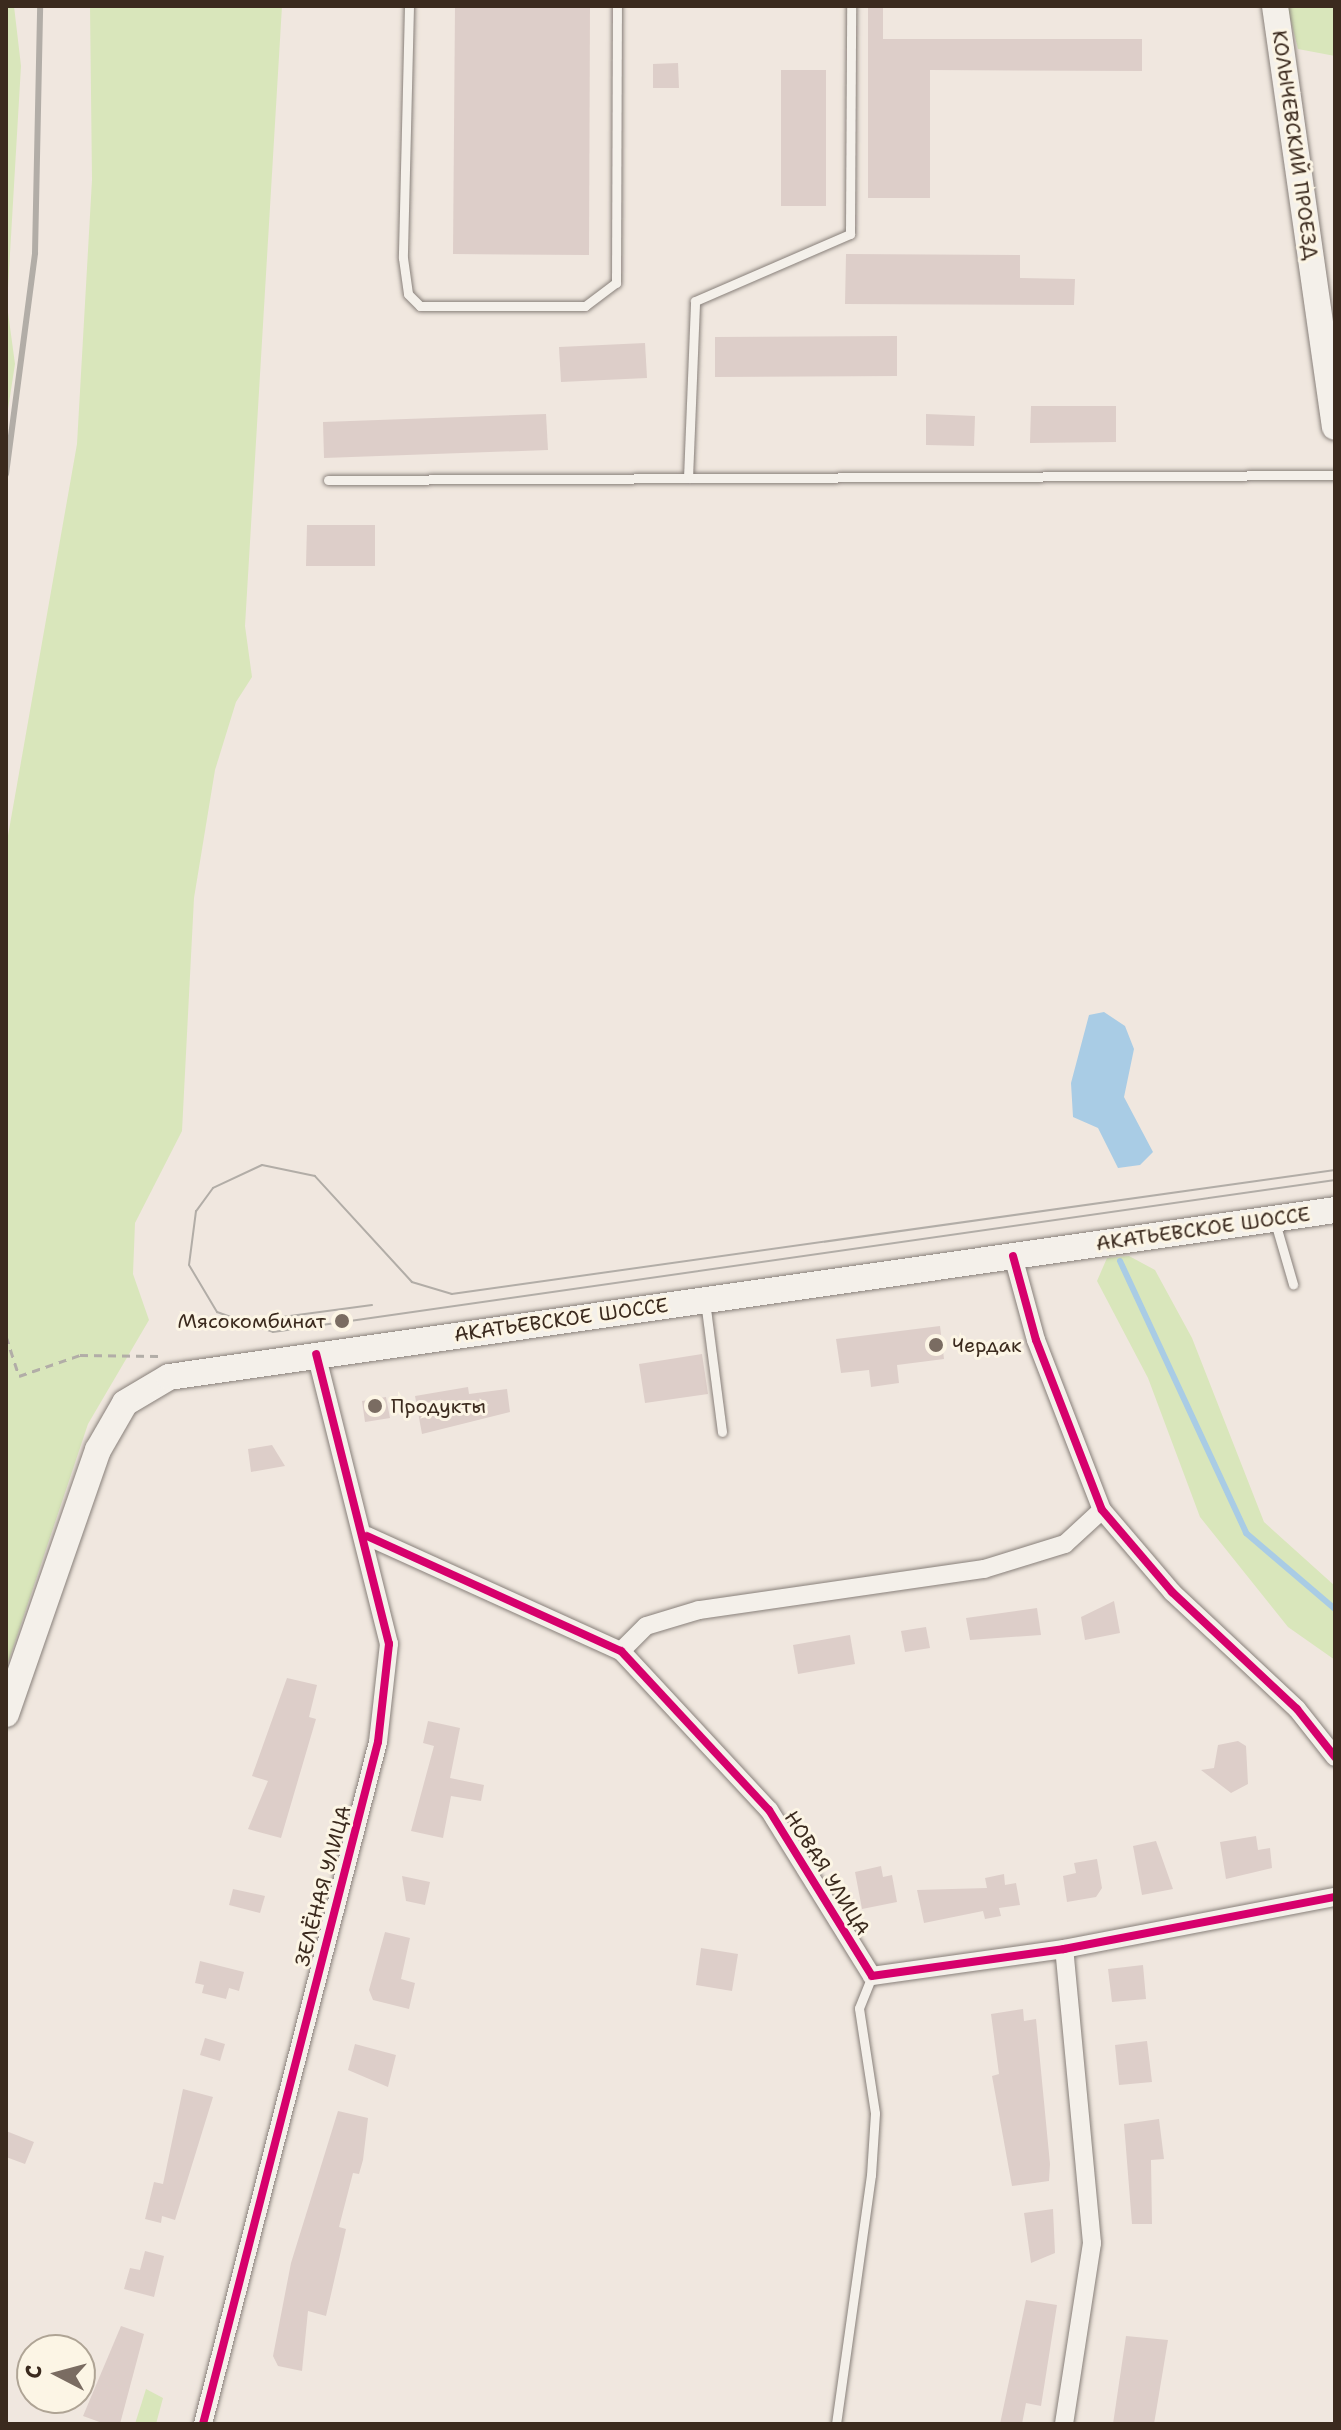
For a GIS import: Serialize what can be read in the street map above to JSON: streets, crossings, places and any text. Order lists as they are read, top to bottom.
{
  "streets": {
    "main road": ["КОЛЫЧЕВСКИЙ ПРОЕЗД", "АКАТЬЕВСКОЕ ШОССЕ"],
    "street": ["НОВАЯ УЛИЦА", "ЗЕЛЁНАЯ УЛИЦА"]
  },
  "crossings": [
    ["АКАТЬЕВСКОЕ ШОССЕ", "ЗЕЛЁНАЯ УЛИЦА"],
    ["НОВАЯ УЛИЦА", "ЗЕЛЁНАЯ УЛИЦА"]
  ],
  "places": ["Мясокомбинат", "Чердак", "Продукты"],
  "north": "left"
}
